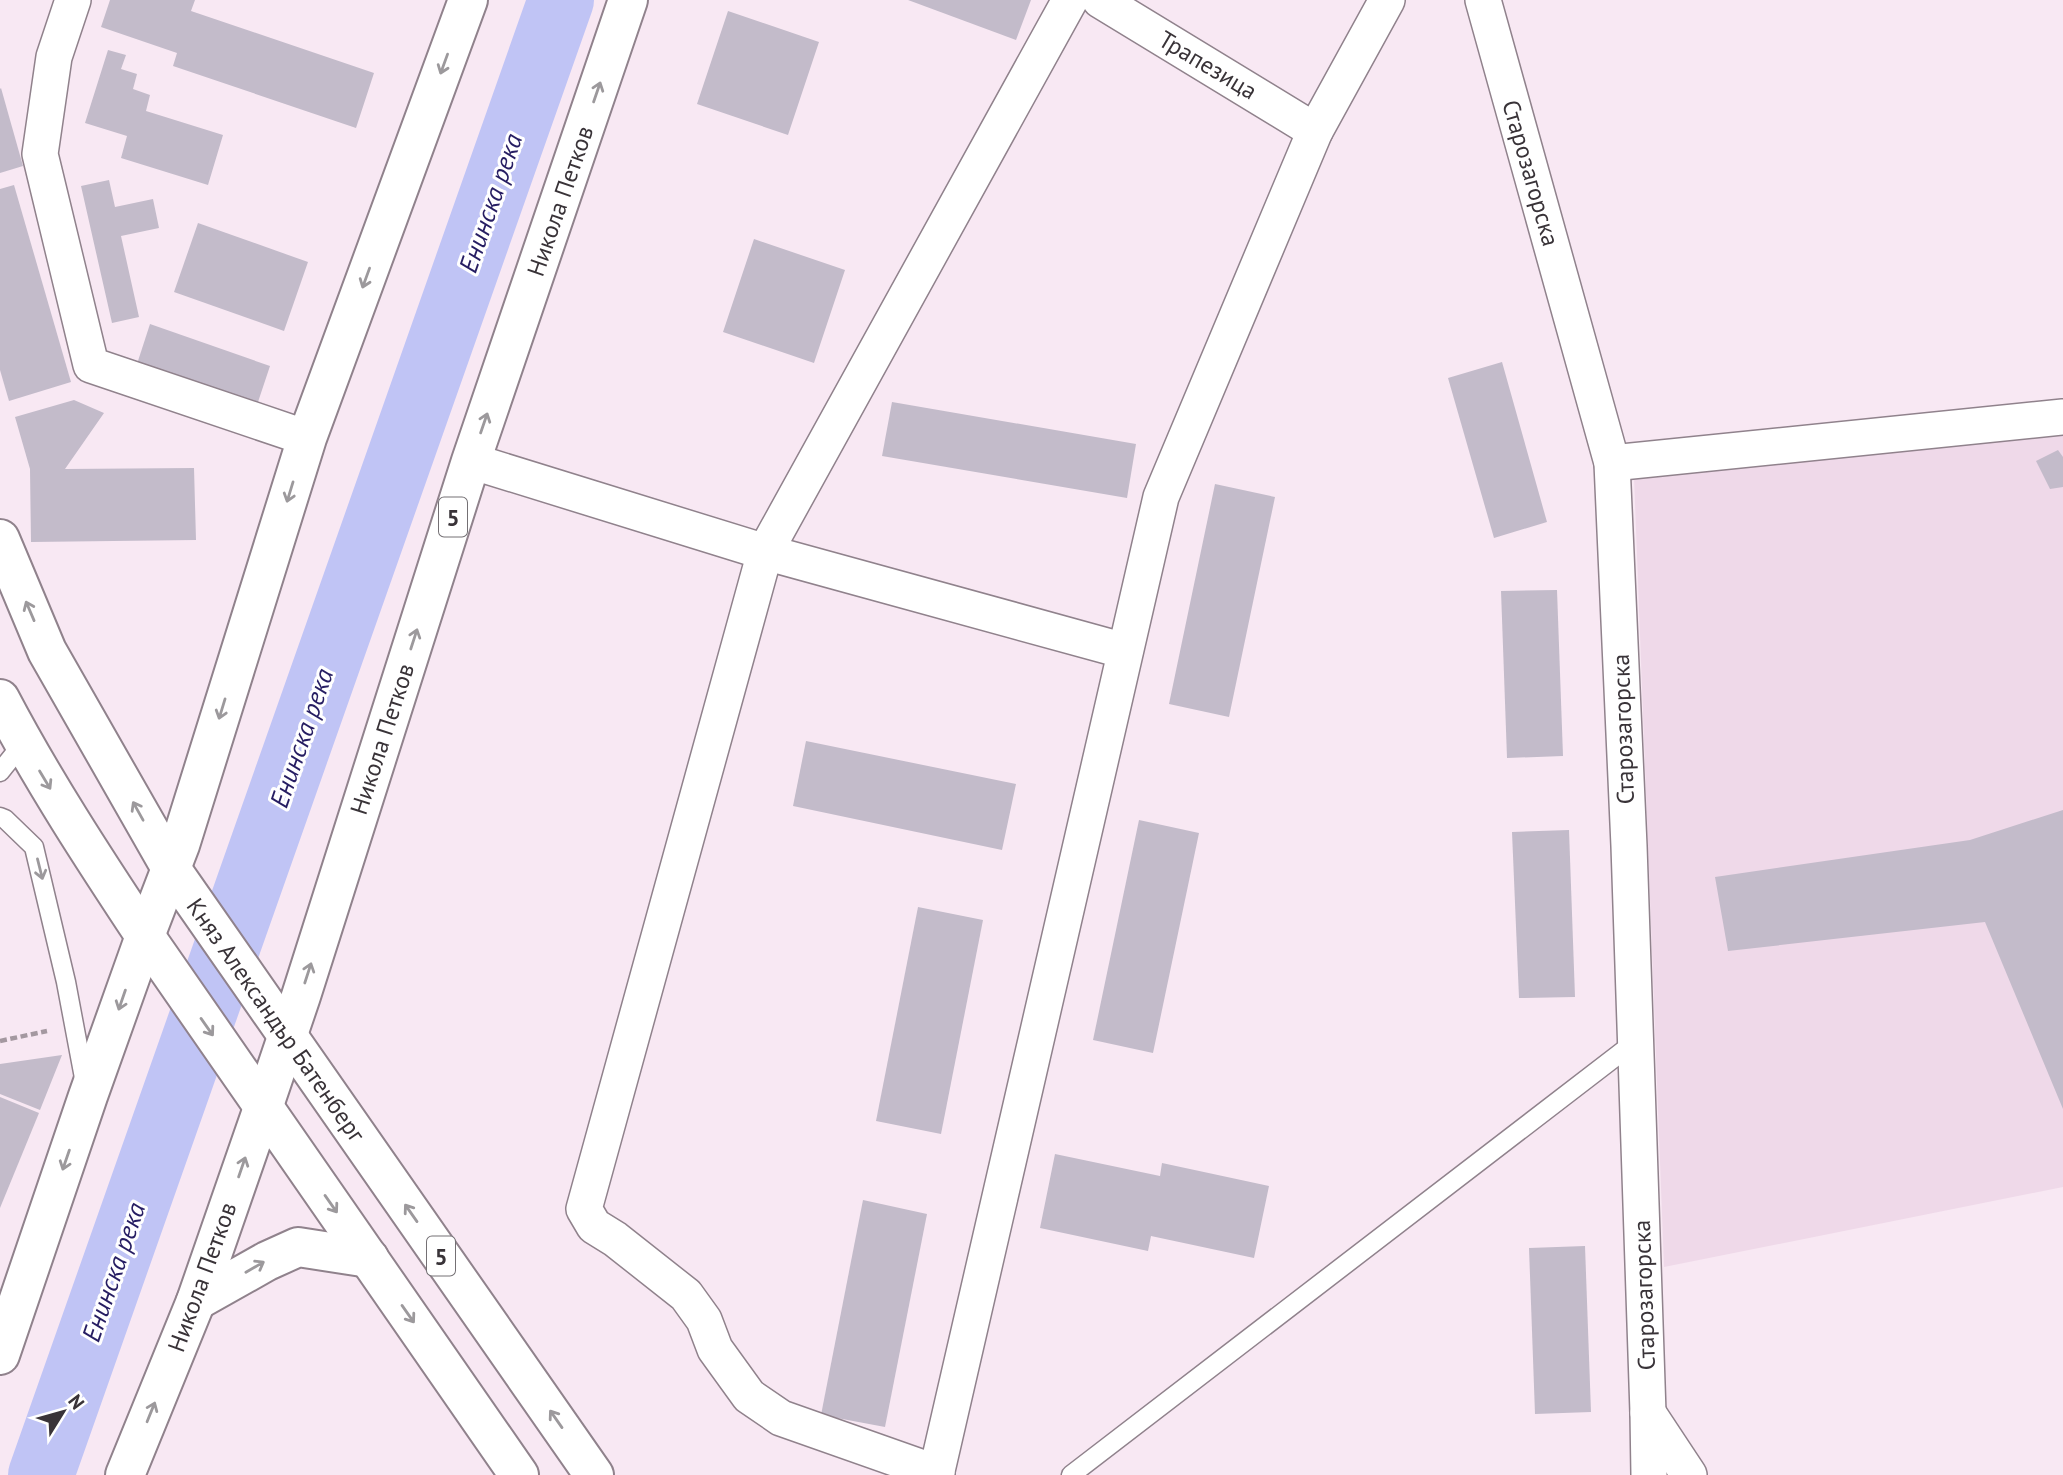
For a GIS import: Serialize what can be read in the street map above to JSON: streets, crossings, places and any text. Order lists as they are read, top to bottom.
{
  "streets": {
    "main road": ["Никола Петков", "5", "Княз Александър Батенберг"],
    "street": ["Трапезица", "Старозагорска"]
  },
  "crossings": [
    ["Никола Петков", "Княз Александър Батенберг"]
  ],
  "water": ["Енинска река"],
  "north": "top right"
}
